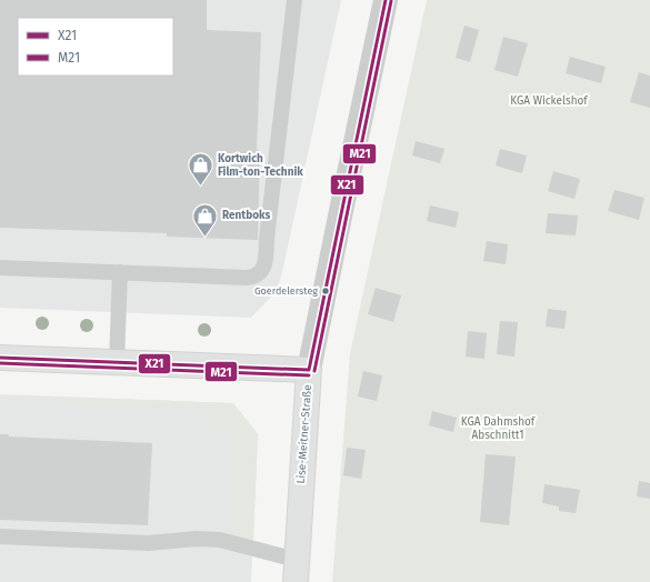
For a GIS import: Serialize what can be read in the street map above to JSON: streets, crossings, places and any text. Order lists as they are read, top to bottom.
{
  "streets": {
    "main road": ["Lise-Meitner-Straße"]
  },
  "parks": ["KGA Wickelshof", "KGA Dahmshof Abschnitt1"],
  "places": {
    "shop": ["Kortwich Film-ton-Technik", "Rentboks"],
    "other": ["Goerdelersteg"]
  },
  "lines": ["transit line X21", "transit line M21"],
  "legend": ["X21", "M21"]
}
